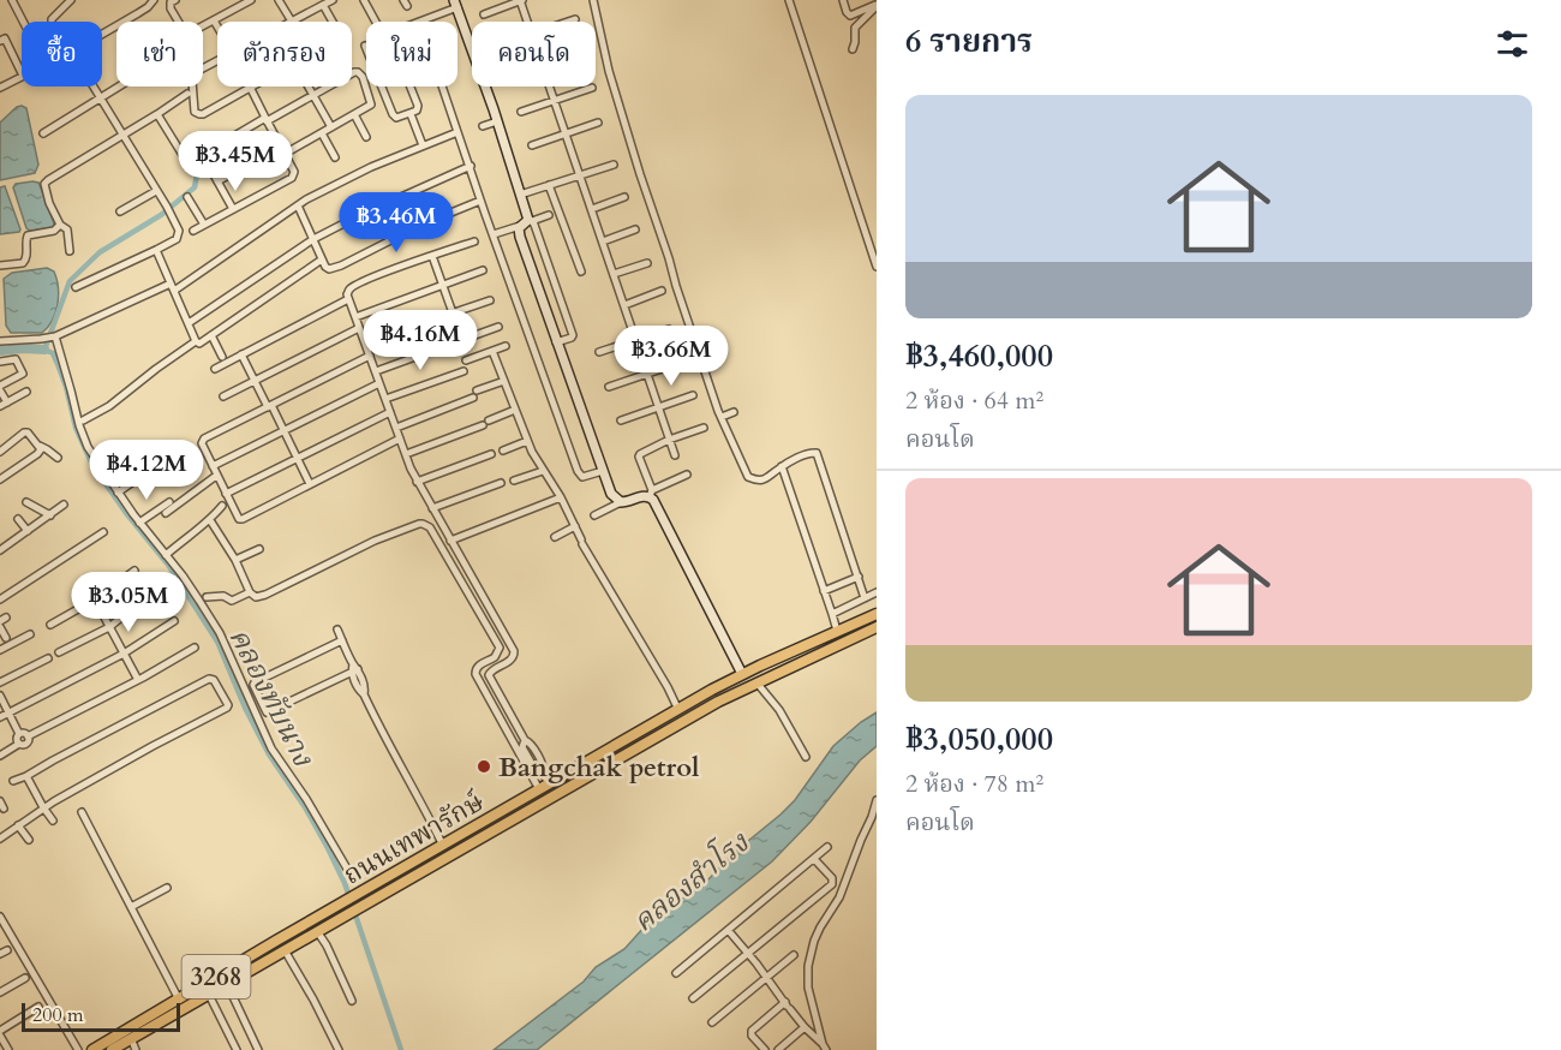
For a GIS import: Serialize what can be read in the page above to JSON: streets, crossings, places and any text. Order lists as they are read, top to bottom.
{
  "streets": {
    "main road": ["ถนนเทพารักษ์", "3268"]
  },
  "water": ["คลองทับนาง", "คลองสำโรง"],
  "places": ["Bangchak petrol"],
  "scale_bar": "200 m",
  "page": {
    "heading": "6 รายการ",
    "chip": [
      "ซื้อ",
      "เช่า",
      "ตัวกรอง",
      "ใหม่",
      "คอนโด"
    ],
    "list": [
      {
        "name": "฿3,460,000",
        "note": "2 ห้อง · 64 m² · คอนโด"
      },
      {
        "name": "฿3,050,000",
        "note": "2 ห้อง · 78 m² · คอนโด"
      }
    ],
    "price": [
      "฿3.45M",
      "฿3.46M",
      "฿4.16M",
      "฿3.66M",
      "฿4.12M",
      "฿3.05M"
    ],
    "scale": "200 m"
  }
}
